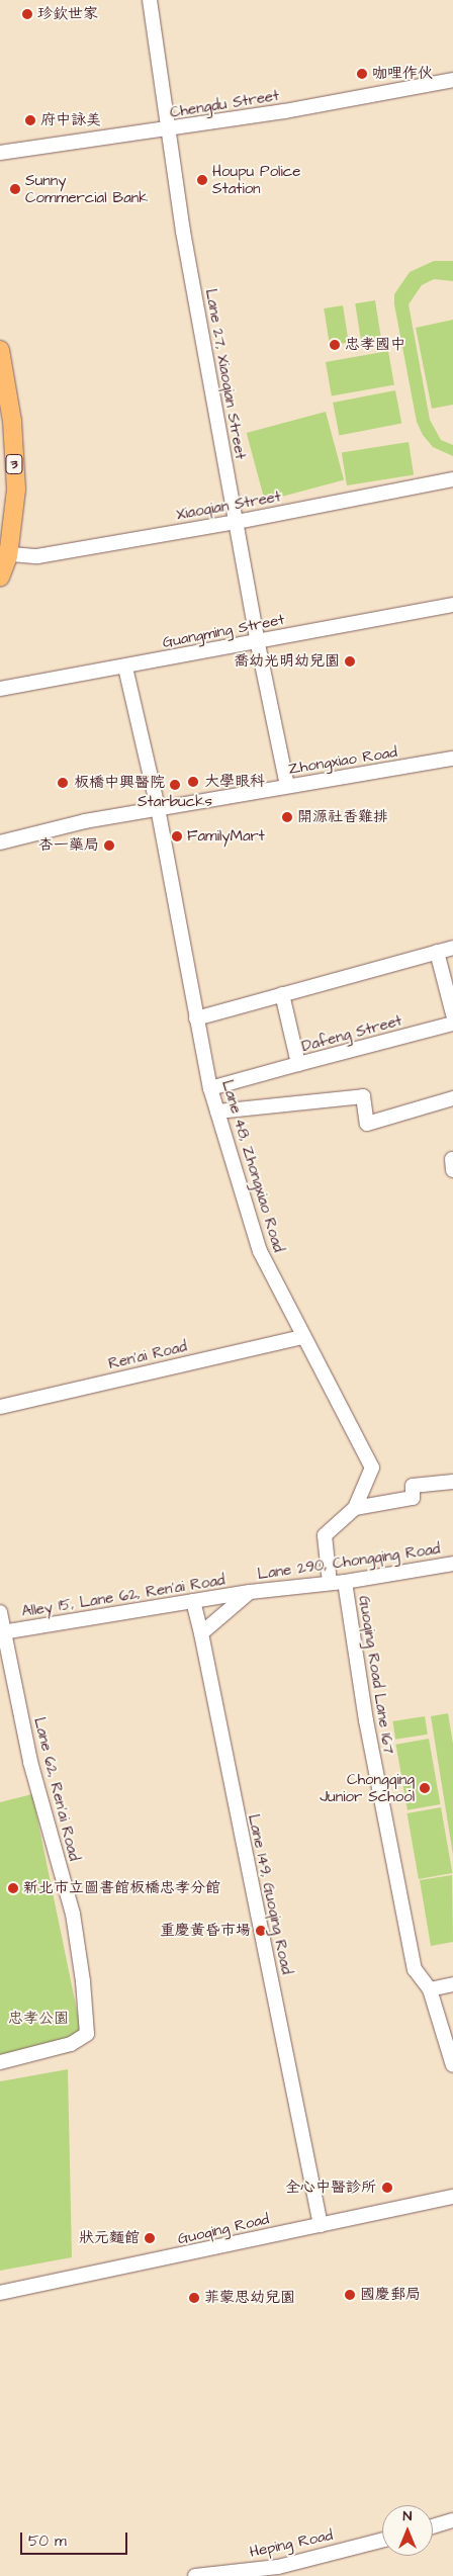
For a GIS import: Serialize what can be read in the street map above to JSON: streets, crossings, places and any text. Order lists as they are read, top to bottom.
{
  "streets": {
    "main road": ["3"],
    "street": [
      "Chengdu Street",
      "Lane 27, Xiaoqian Street",
      "Xiaoqian Street",
      "Guangming Street",
      "Zhongxiao Road",
      "Dafeng Street",
      "Lane 48, Zhongxiao Road",
      "Ren’ai Road",
      "Lane 290, Chongqing Road",
      "Alley 15, Lane 62, Ren’ai Road",
      "Guoqing Road Lane 167",
      "Lane 62, Ren’ai Road",
      "Lane 149, Guoqing Road",
      "Guoqing Road",
      "Heping Road"
    ]
  },
  "crossings": [
    ["Chengdu Street", "Lane 27, Xiaoqian Street"],
    ["Lane 27, Xiaoqian Street", "Xiaoqian Street"],
    ["Lane 27, Xiaoqian Street", "Guangming Street"],
    ["Lane 27, Xiaoqian Street", "Zhongxiao Road"],
    ["3", "Xiaoqian Street"],
    ["Guangming Street", "Lane 48, Zhongxiao Road"],
    ["Zhongxiao Road", "Lane 48, Zhongxiao Road"],
    ["Lane 48, Zhongxiao Road", "Ren’ai Road"],
    ["Lane 48, Zhongxiao Road", "Guoqing Road Lane 167"],
    ["Lane 290, Chongqing Road", "Alley 15, Lane 62, Ren’ai Road"],
    ["Lane 290, Chongqing Road", "Guoqing Road Lane 167"],
    ["Alley 15, Lane 62, Ren’ai Road", "Lane 62, Ren’ai Road"],
    ["Alley 15, Lane 62, Ren’ai Road", "Lane 149, Guoqing Road"],
    ["Lane 149, Guoqing Road", "Guoqing Road"]
  ],
  "parks": ["忠孝公園"],
  "places": [
    "珍欽世家",
    "咖哩作伙",
    "府中詠美",
    "Houpu Police Station",
    "Sunny Commercial Bank",
    "忠孝國中",
    "喬幼光明幼兒園",
    "大學眼科",
    "板橋中興醫院",
    "Starbucks",
    "開源社香雞排",
    "FamilyMart",
    "杏一藥局",
    "Chongqing Junior School",
    "新北市立圖書館板橋忠孝分館",
    "重慶黃昏市場",
    "全心中醫診所",
    "狀元麵館",
    "國慶郵局",
    "菲蒙思幼兒園"
  ],
  "scale_bar": "50 m",
  "north": "top"
}
